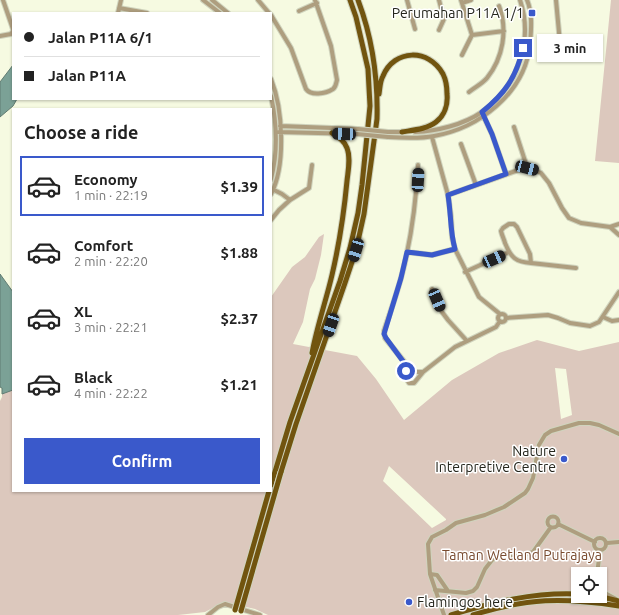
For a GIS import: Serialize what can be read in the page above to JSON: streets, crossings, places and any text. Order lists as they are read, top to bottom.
{
  "parks": ["Taman Wetland Putrajaya"],
  "places": {
    "transit": ["Perumahan P11A 1/1"],
    "other": ["Nature Interpretive Centre", "Flamingos here"]
  },
  "page": {
    "banner": ["Jalan P11A 6/1", "Jalan P11A"],
    "bubble": "3 min",
    "heading": "Choose a ride",
    "list": [
      {
        "name": "Economy",
        "note": "1 min · 22:19",
        "value": "$1.39"
      },
      {
        "name": "Comfort",
        "note": "2 min · 22:20",
        "value": "$1.88"
      },
      {
        "name": "XL",
        "note": "3 min · 22:21",
        "value": "$2.37"
      },
      {
        "name": "Black",
        "note": "4 min · 22:22",
        "value": "$1.21"
      }
    ],
    "buttons": "Confirm"
  }
}
